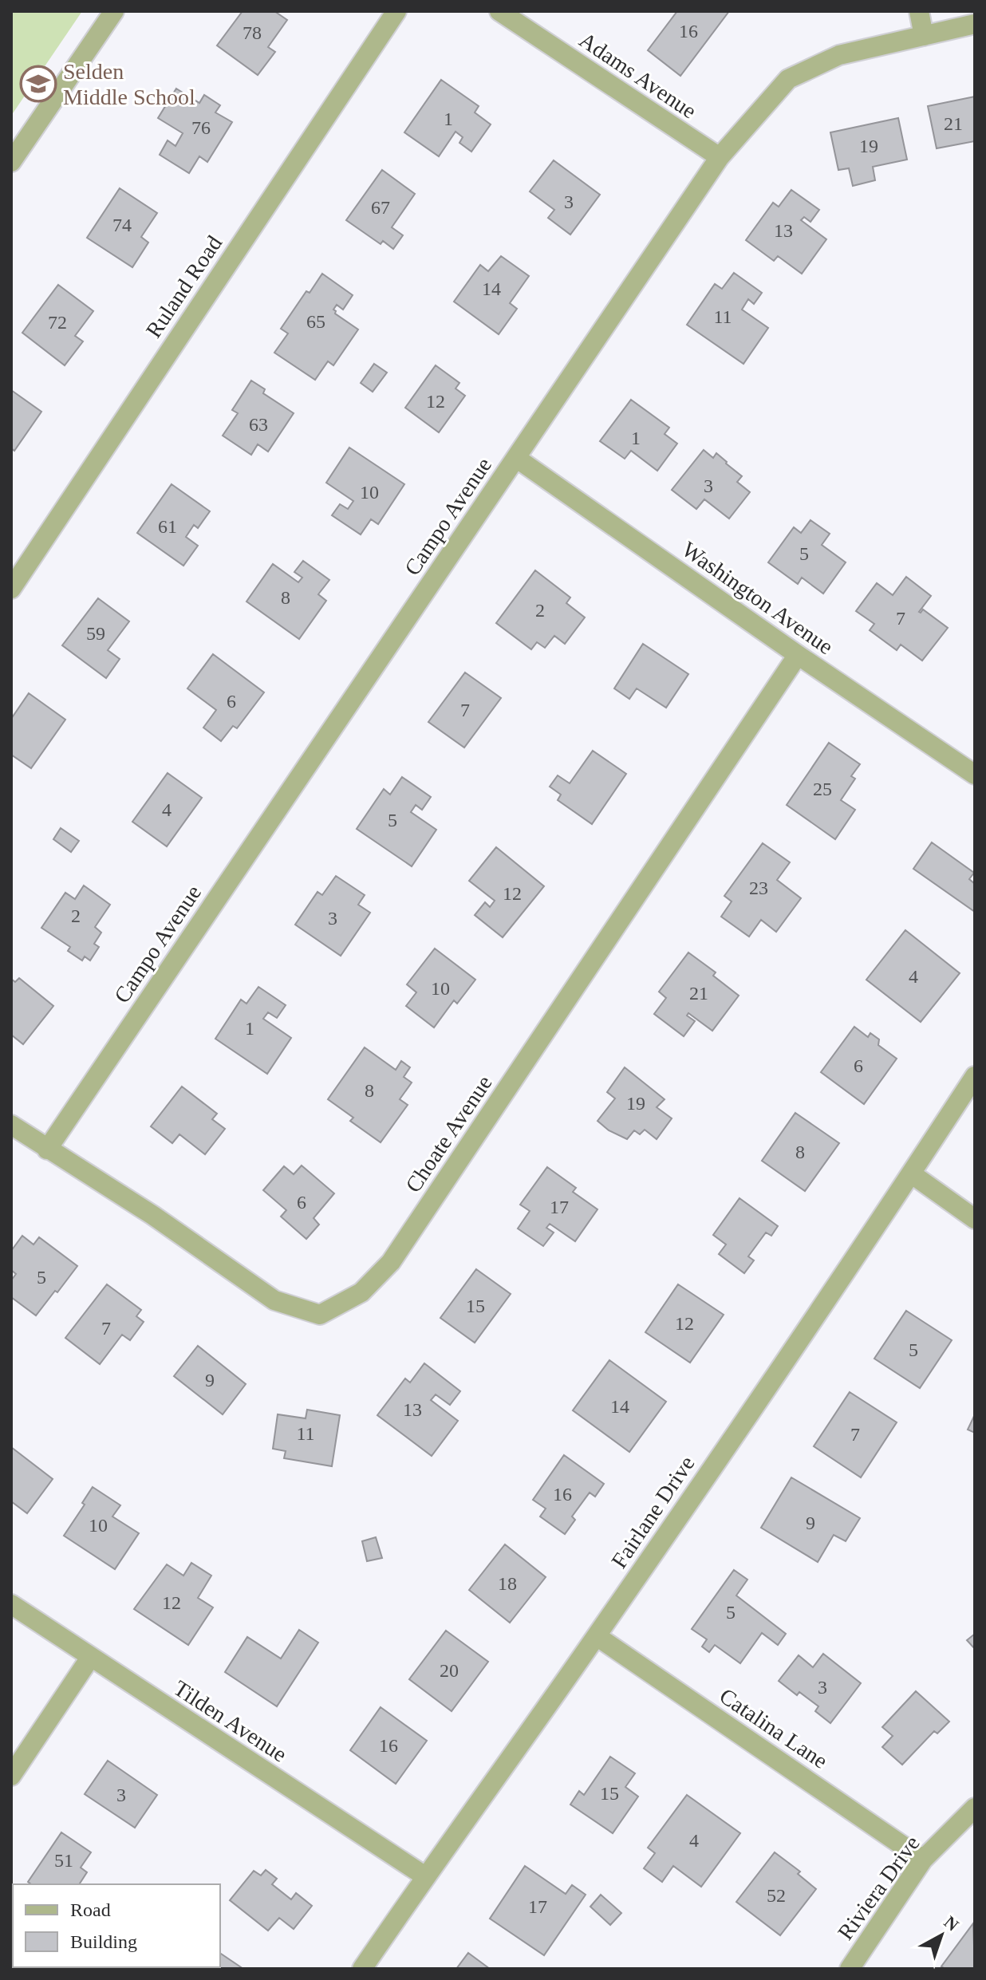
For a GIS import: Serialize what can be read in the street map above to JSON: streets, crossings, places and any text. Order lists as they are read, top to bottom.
{
  "streets": {
    "street": [
      "Adams Avenue",
      "Ruland Road",
      "Campo Avenue",
      "Washington Avenue",
      "Choate Avenue",
      "Fairlane Drive",
      "Tilden Avenue",
      "Catalina Lane",
      "Riviera Drive"
    ]
  },
  "crossings": [
    ["Adams Avenue", "Campo Avenue"],
    ["Campo Avenue", "Washington Avenue"],
    ["Campo Avenue", "Choate Avenue"],
    ["Washington Avenue", "Choate Avenue"],
    ["Fairlane Drive", "Tilden Avenue"],
    ["Fairlane Drive", "Catalina Lane"],
    ["Catalina Lane", "Riviera Drive"]
  ],
  "places": {
    "school or university": ["Selden Middle School"]
  },
  "house_numbers": [
    "16",
    "78",
    "1",
    "21",
    "76",
    "19",
    "3",
    "67",
    "74",
    "13",
    "14",
    "11",
    "65",
    "72",
    "12",
    "63",
    "1",
    "3",
    "10",
    "61",
    "5",
    "8",
    "2",
    "7",
    "59",
    "6",
    "7",
    "25",
    "4",
    "5",
    "23",
    "12",
    "2",
    "3",
    "4",
    "10",
    "21",
    "1",
    "6",
    "8",
    "19",
    "8",
    "6",
    "17",
    "5",
    "15",
    "12",
    "7",
    "5",
    "9",
    "14",
    "13",
    "11",
    "7",
    "16",
    "9",
    "10",
    "18",
    "12",
    "5",
    "20",
    "3",
    "16",
    "15",
    "3",
    "4",
    "51",
    "52",
    "17"
  ],
  "legend": ["Road", "Building"],
  "north": "top right"
}
